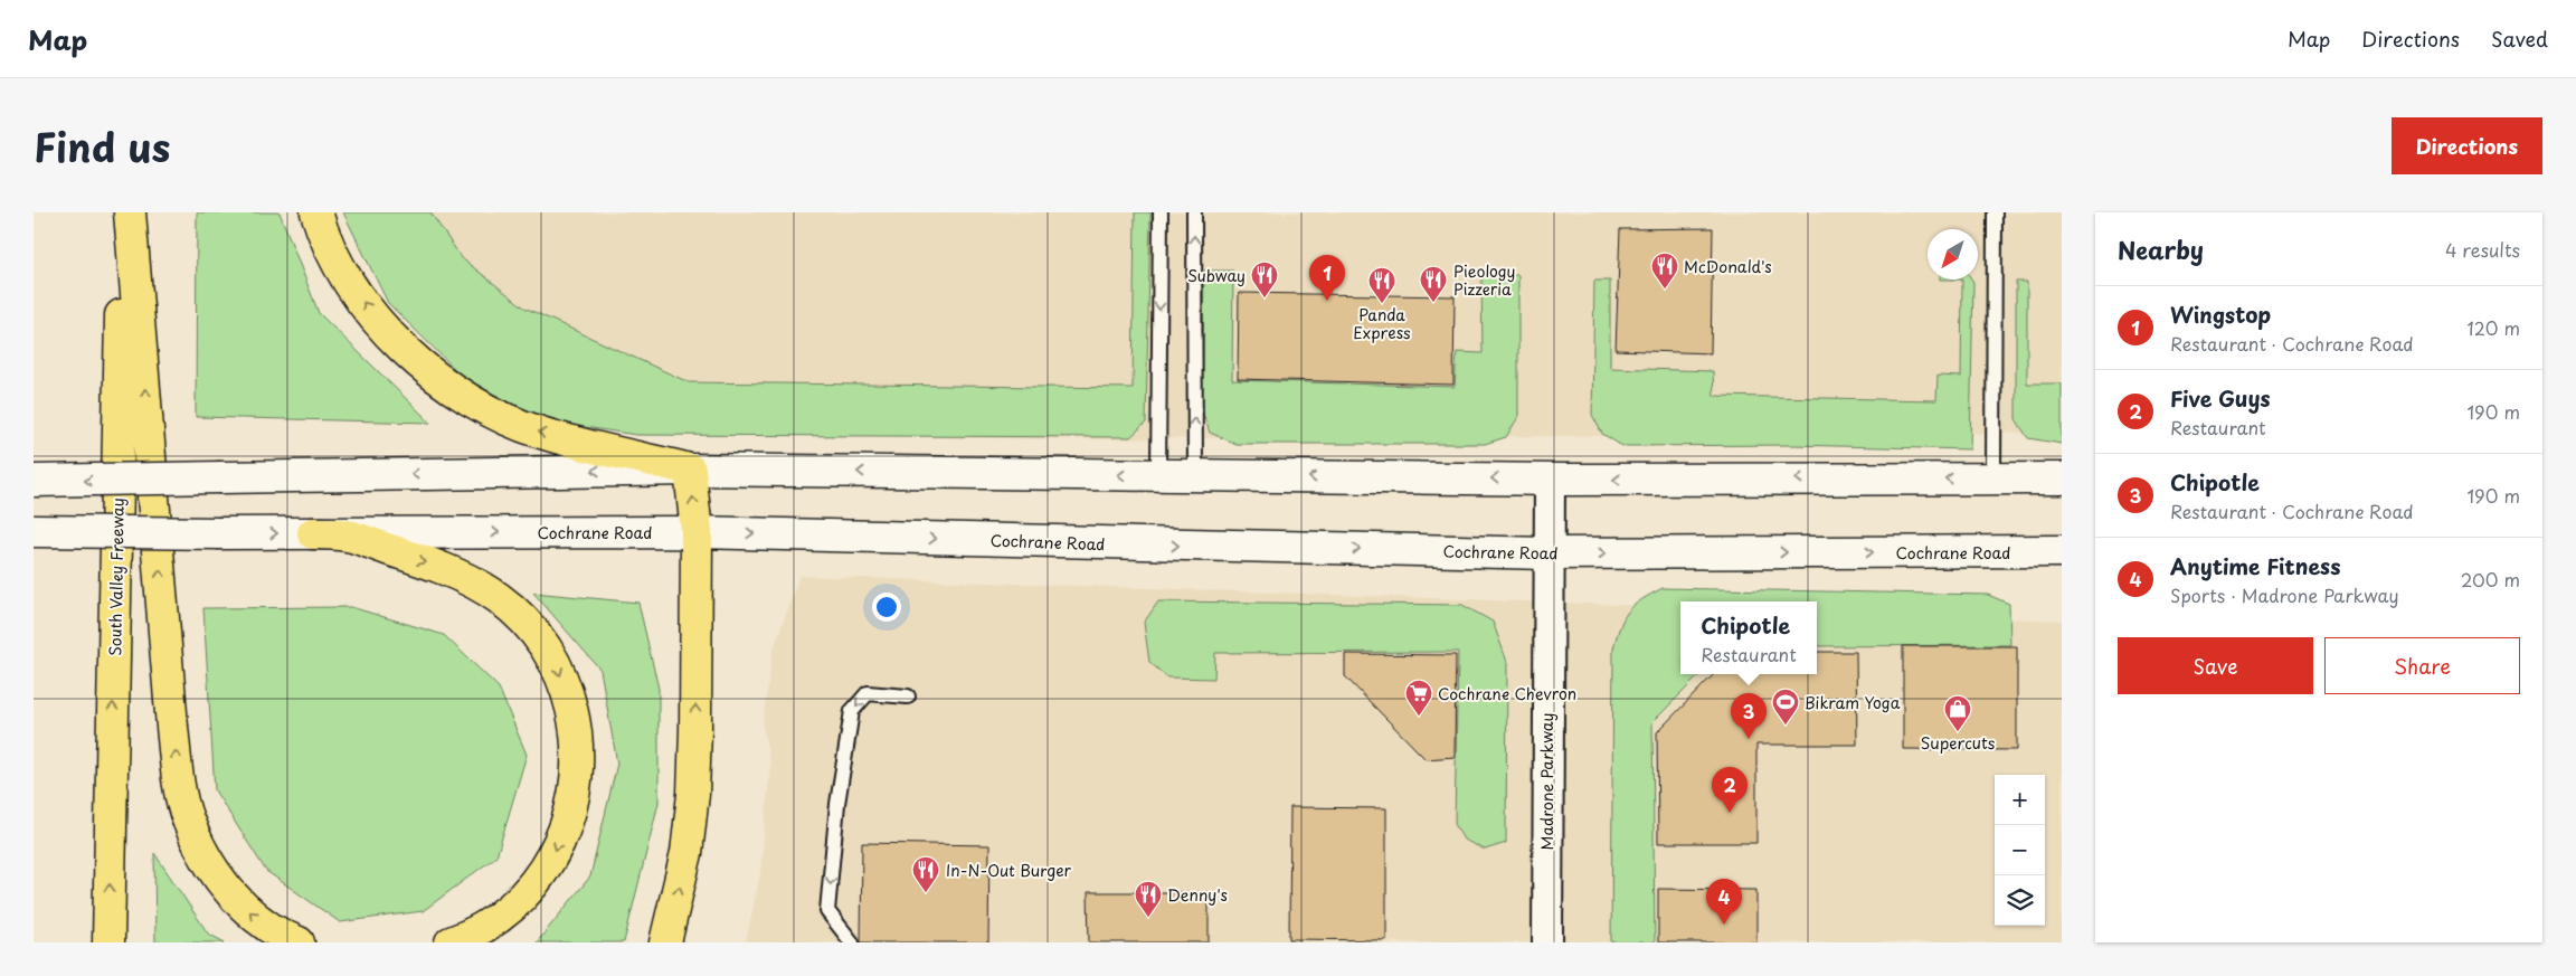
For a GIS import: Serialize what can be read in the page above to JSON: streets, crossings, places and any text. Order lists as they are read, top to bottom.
{
  "streets": {
    "highway": ["South Valley Freeway"],
    "main road": ["Cochrane Road"],
    "street": ["Madrone Parkway"]
  },
  "crossings": [
    ["Cochrane Road", "Madrone Parkway"]
  ],
  "places": {
    "restaurant": [
      "McDonald's",
      "Subway",
      "Pieology Pizzeria",
      "Panda Express",
      "In-N-Out Burger",
      "Denny's"
    ],
    "supermarket": ["Cochrane Chevron"],
    "sports": ["Bikram Yoga"],
    "shop": ["Supercuts"]
  },
  "north": "bottom left",
  "page": {
    "header": "Map",
    "nav": ["Map", "Directions", "Saved"],
    "title": "Find us",
    "buttons": [
      "Directions",
      ["Save", "Share"]
    ],
    "heading": ["Nearby", "4 results"],
    "pins": [
      "1",
      "3",
      "2",
      "4"
    ],
    "list": [
      {
        "mark": "1",
        "name": "Wingstop",
        "note": "Restaurant · Cochrane Road",
        "value": "120 m"
      },
      {
        "mark": "2",
        "name": "Five Guys",
        "note": "Restaurant",
        "value": "190 m"
      },
      {
        "mark": "3",
        "name": "Chipotle",
        "note": "Restaurant · Cochrane Road",
        "value": "190 m"
      },
      {
        "mark": "4",
        "name": "Anytime Fitness",
        "note": "Sports · Madrone Parkway",
        "value": "200 m"
      }
    ],
    "popup": ["Chipotle", "Restaurant"],
    "map_buttons": ["+", "−"]
  }
}
